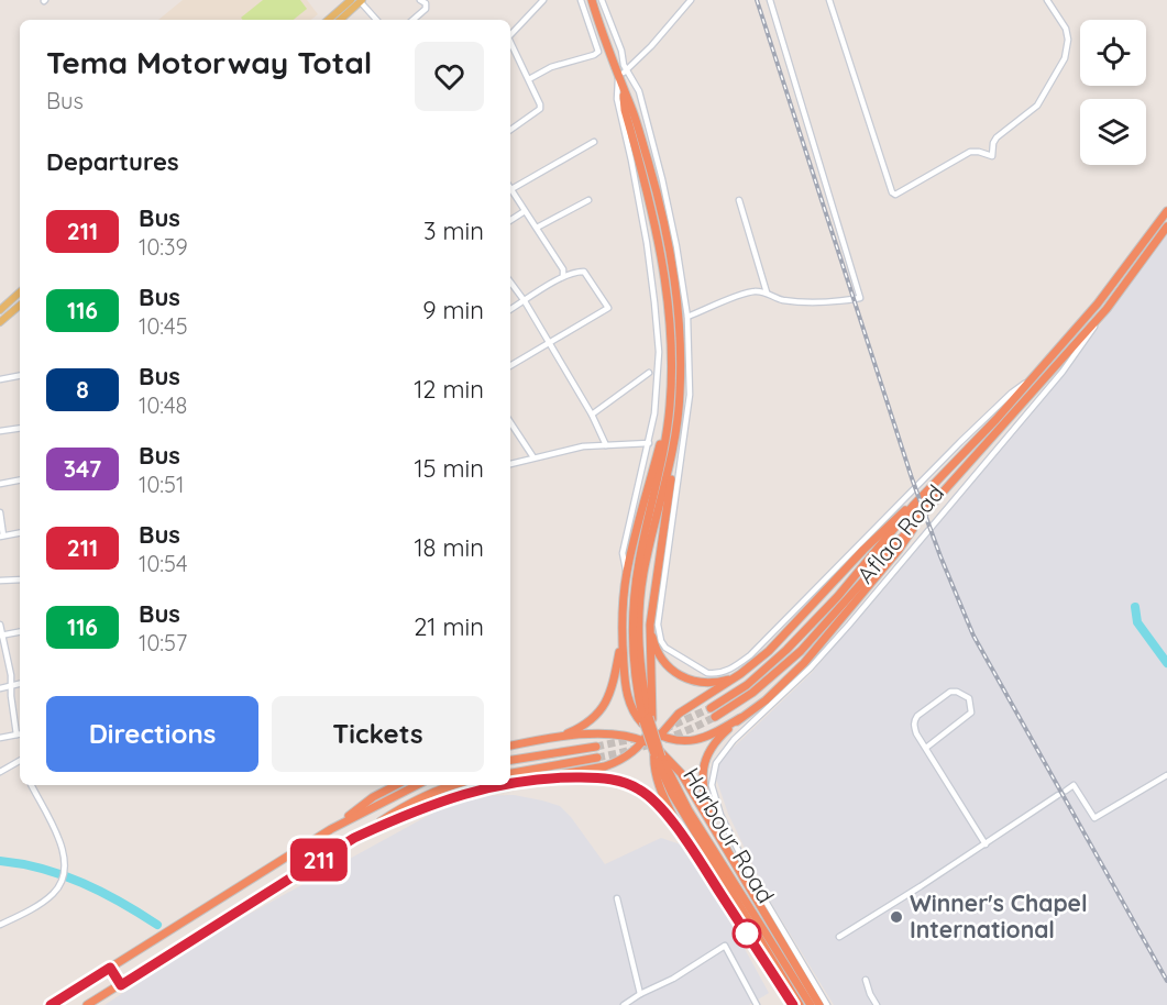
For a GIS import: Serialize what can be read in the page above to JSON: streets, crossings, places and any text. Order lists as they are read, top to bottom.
{
  "streets": {
    "highway": ["Aflao Road", "Harbour Road"]
  },
  "crossings": [
    ["Aflao Road", "Harbour Road"]
  ],
  "places": ["Winner's Chapel International"],
  "lines": ["bus line 211"],
  "page": {
    "on_map": "211",
    "heading": [
      ["Tema Motorway Total", "Bus"],
      "Departures"
    ],
    "list": [
      {
        "mark": "211",
        "name": "Bus",
        "note": "10:39",
        "value": "3 min"
      },
      {
        "mark": "116",
        "name": "Bus",
        "note": "10:45",
        "value": "9 min"
      },
      {
        "mark": "8",
        "name": "Bus",
        "note": "10:48",
        "value": "12 min"
      },
      {
        "mark": "347",
        "name": "Bus",
        "note": "10:51",
        "value": "15 min"
      },
      {
        "mark": "211",
        "name": "Bus",
        "note": "10:54",
        "value": "18 min"
      },
      {
        "mark": "116",
        "name": "Bus",
        "note": "10:57",
        "value": "21 min"
      }
    ],
    "buttons": ["Directions", "Tickets"]
  }
}
